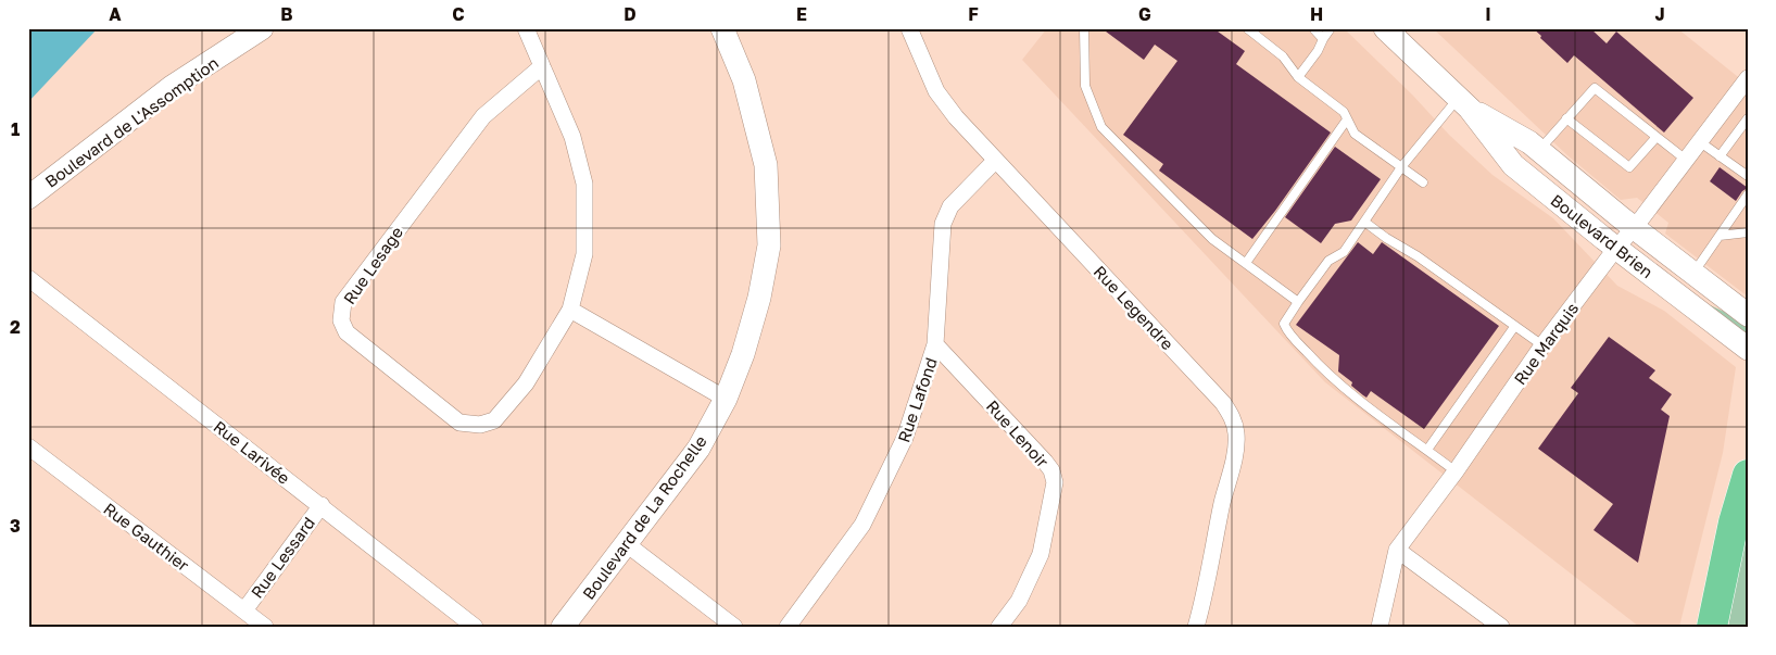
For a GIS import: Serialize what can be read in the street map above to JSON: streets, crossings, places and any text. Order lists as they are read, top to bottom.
{
  "streets": {
    "street": [
      "Boulevard de L'Assomption",
      "Boulevard Brien",
      "Rue Lesage",
      "Rue Legendre",
      "Rue Marquis",
      "Rue Lafond",
      "Rue Lenoir",
      "Rue Larivée",
      "Boulevard de La Rochelle",
      "Rue Gauthier",
      "Rue Lessard"
    ]
  },
  "crossings": [
    ["Boulevard Brien", "Rue Marquis"],
    ["Rue Legendre", "Rue Lafond"],
    ["Rue Lafond", "Rue Lenoir"],
    ["Rue Larivée", "Rue Lessard"],
    ["Rue Gauthier", "Rue Lessard"]
  ],
  "grid": {
    "columns": [
      "A",
      "B",
      "C",
      "D",
      "E",
      "F",
      "G",
      "H",
      "I",
      "J"
    ],
    "rows": ["1", "2", "3"]
  }
}
